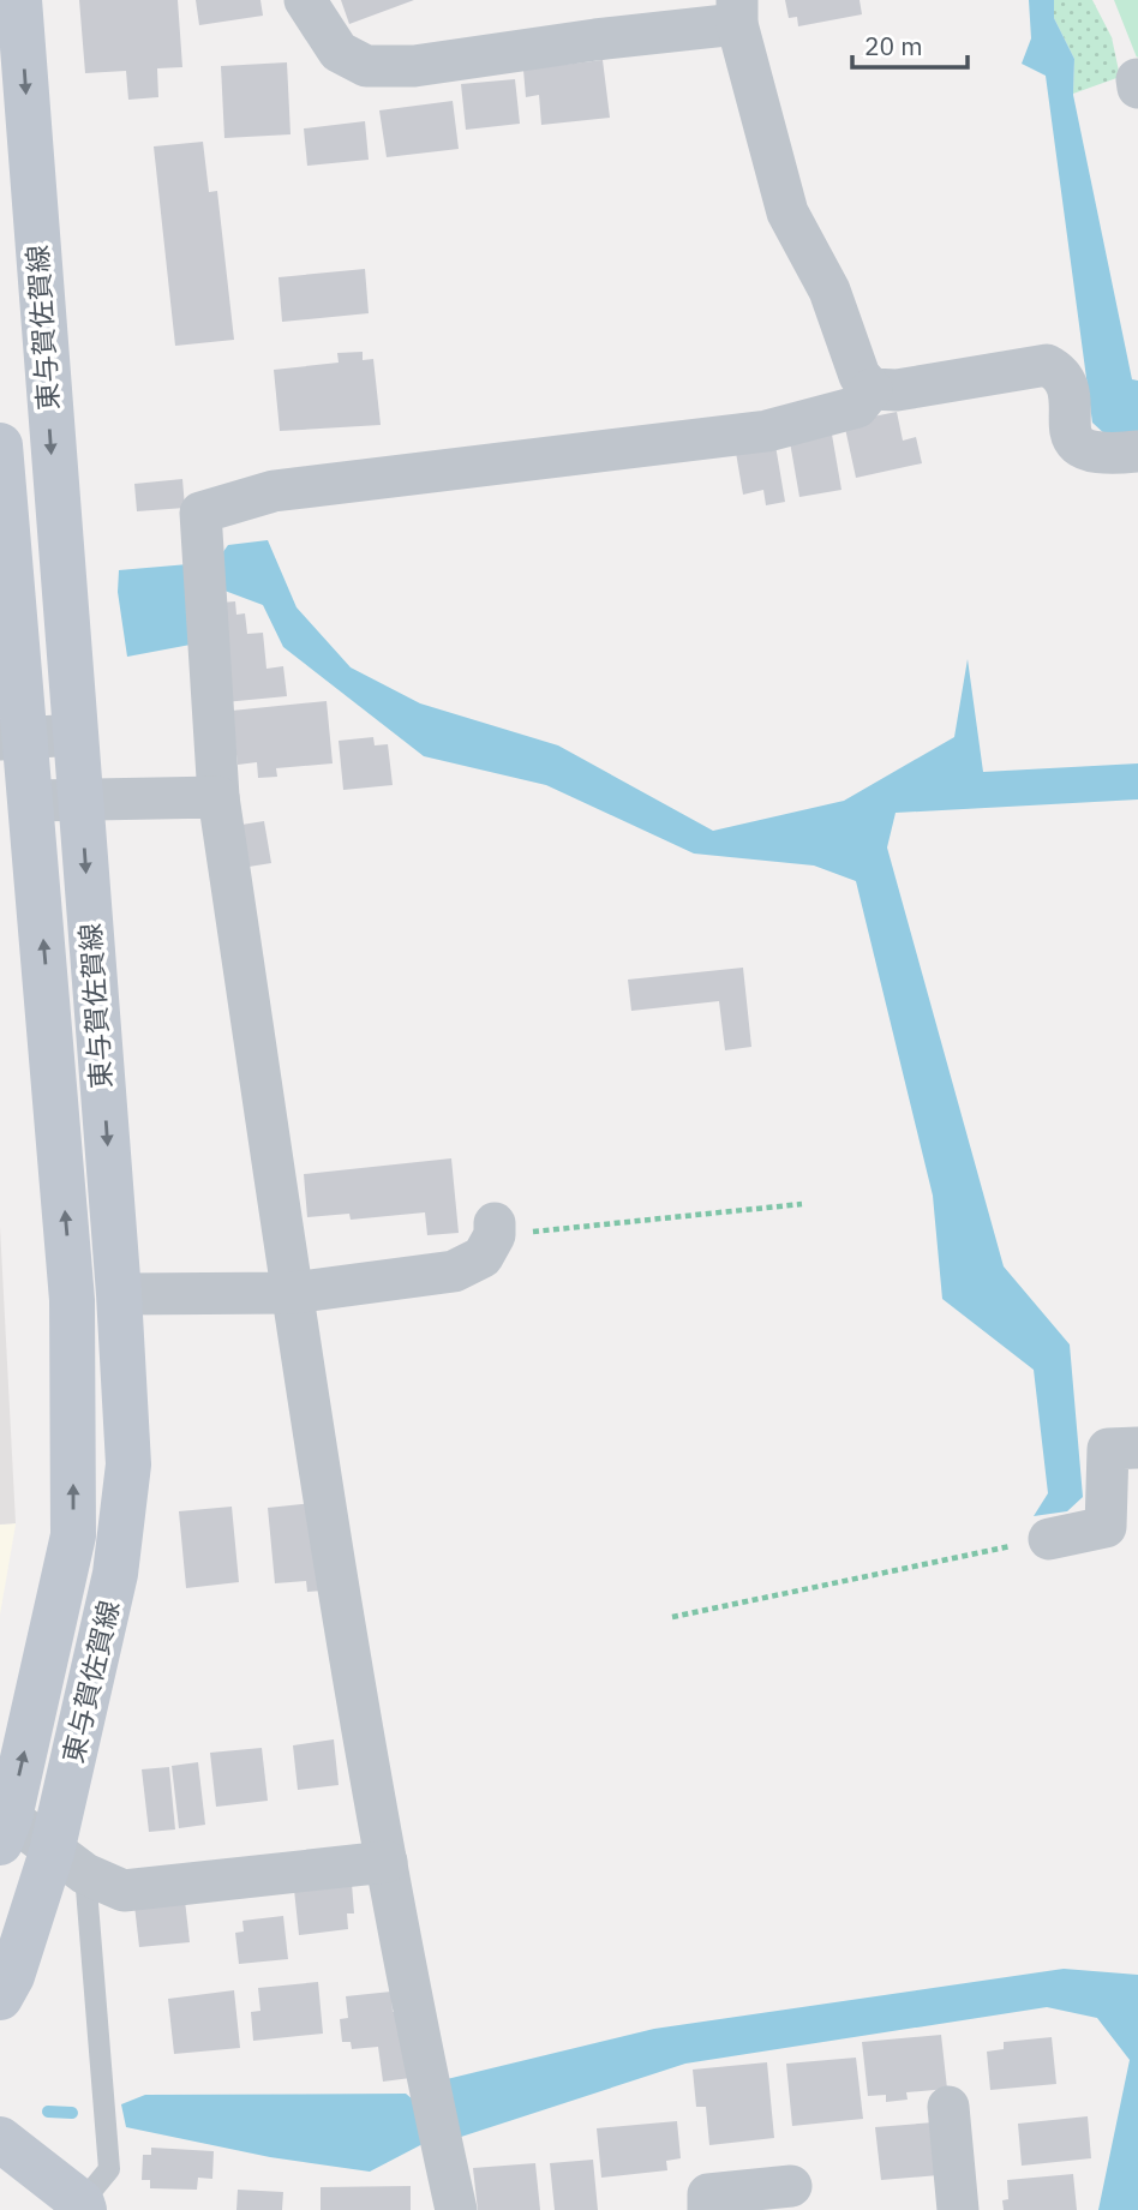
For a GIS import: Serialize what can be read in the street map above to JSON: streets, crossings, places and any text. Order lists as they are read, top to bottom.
{
  "streets": {
    "main road": ["東与賀佐賀線"]
  },
  "scale_bar": "20 m"
}
